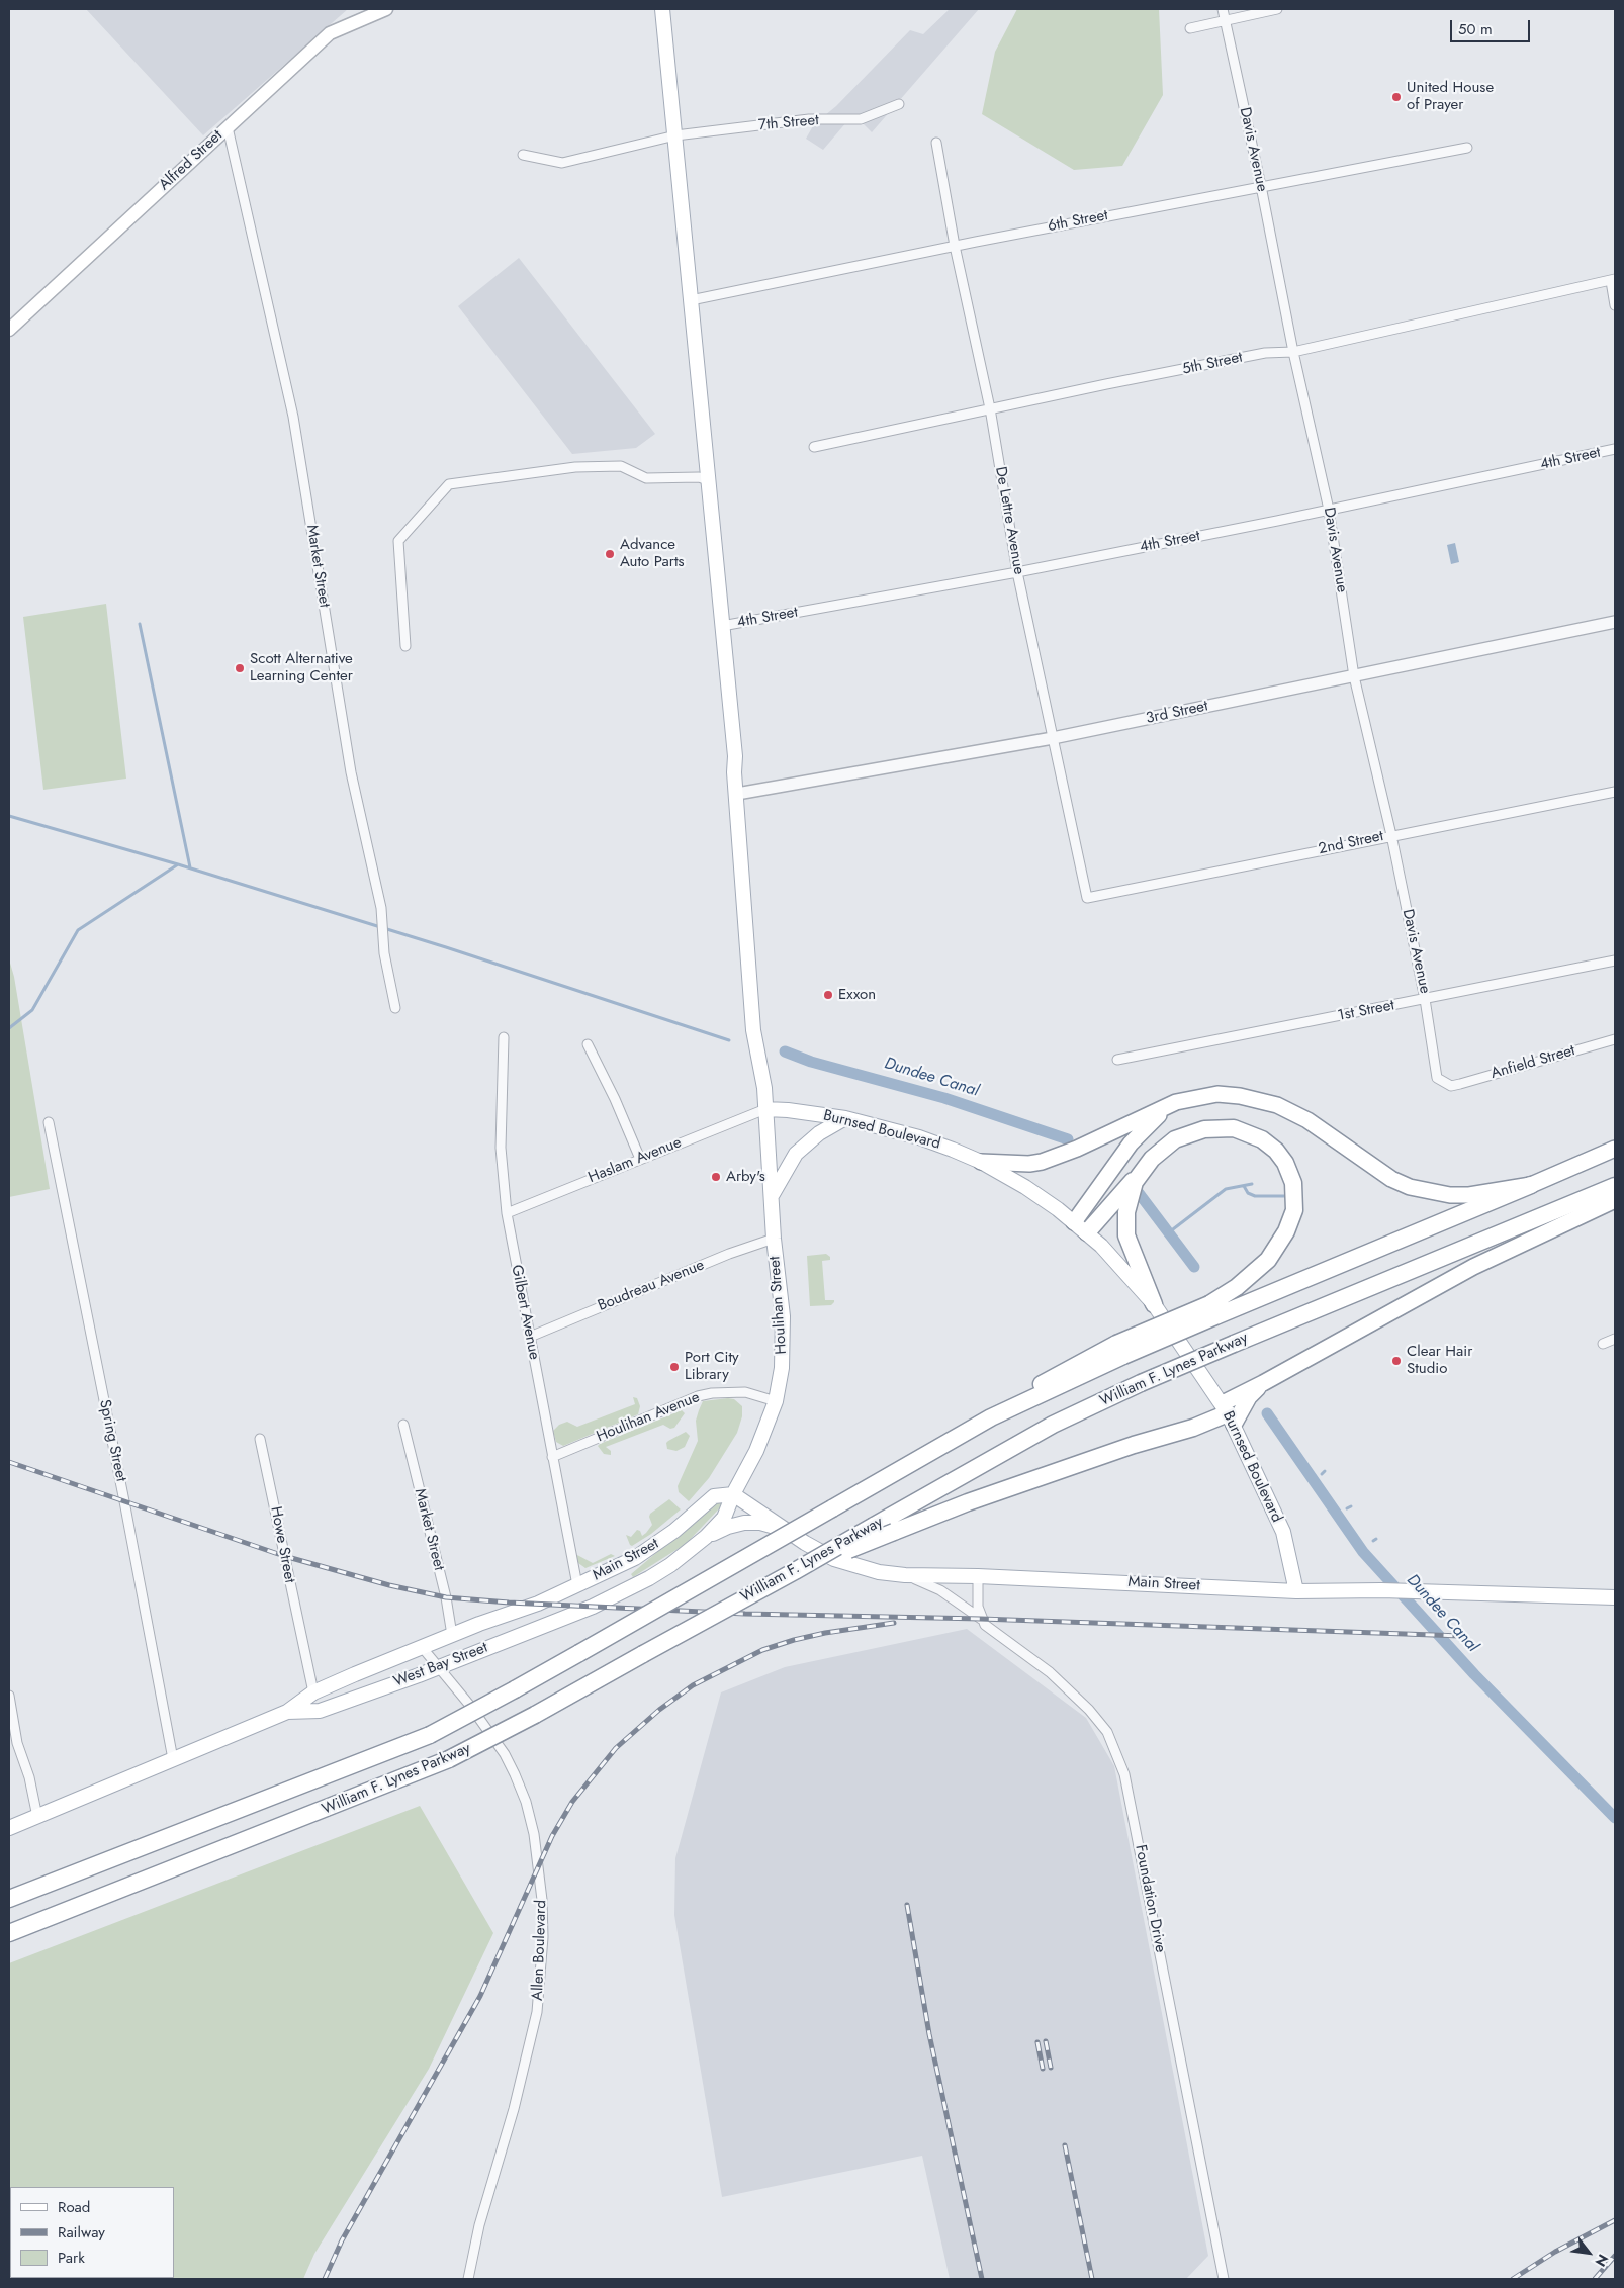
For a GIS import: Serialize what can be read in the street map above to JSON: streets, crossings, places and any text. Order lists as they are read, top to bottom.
{
  "streets": {
    "highway": ["William F. Lynes Parkway"],
    "main road": [
      "Alfred Street",
      "Burnsed Boulevard",
      "Houlihan Street",
      "Main Street",
      "West Bay Street"
    ],
    "street": [
      "7th Street",
      "Davis Avenue",
      "6th Street",
      "5th Street",
      "4th Street",
      "De Lettre Avenue",
      "Market Street",
      "3rd Street",
      "2nd Street",
      "1st Street",
      "Anfield Street",
      "Haslam Avenue",
      "Boudreau Avenue",
      "Gilbert Avenue",
      "Houlihan Avenue",
      "Spring Street",
      "Howe Street",
      "Foundation Drive",
      "Allen Boulevard"
    ]
  },
  "crossings": [
    ["7th Street", "Houlihan Street"],
    ["Davis Avenue", "6th Street"],
    ["Davis Avenue", "5th Street"],
    ["Davis Avenue", "4th Street"],
    ["Davis Avenue", "3rd Street"],
    ["Davis Avenue", "2nd Street"],
    ["Davis Avenue", "1st Street"],
    ["Davis Avenue", "Anfield Street"],
    ["Alfred Street", "Market Street"],
    ["6th Street", "De Lettre Avenue"],
    ["6th Street", "Houlihan Street"],
    ["5th Street", "De Lettre Avenue"],
    ["4th Street", "De Lettre Avenue"],
    ["4th Street", "Houlihan Street"],
    ["De Lettre Avenue", "3rd Street"],
    ["De Lettre Avenue", "2nd Street"],
    ["Market Street", "West Bay Street"],
    ["3rd Street", "Houlihan Street"],
    ["Burnsed Boulevard", "Haslam Avenue"],
    ["Burnsed Boulevard", "Houlihan Street"],
    ["Burnsed Boulevard", "Main Street"],
    ["Haslam Avenue", "Houlihan Street"],
    ["Haslam Avenue", "Gilbert Avenue"],
    ["Boudreau Avenue", "Houlihan Street"],
    ["Boudreau Avenue", "Gilbert Avenue"],
    ["Houlihan Street", "Houlihan Avenue"],
    ["Houlihan Street", "Main Street"],
    ["Gilbert Avenue", "Houlihan Avenue"],
    ["Gilbert Avenue", "Main Street"],
    ["Spring Street", "West Bay Street"],
    ["Howe Street", "West Bay Street"],
    ["Main Street", "West Bay Street"],
    ["Main Street", "Foundation Drive"],
    ["West Bay Street", "Allen Boulevard"]
  ],
  "water": ["Dundee Canal"],
  "places": [
    "United House of Prayer",
    "Advance Auto Parts",
    "Scott Alternative Learning Center",
    "Exxon",
    "Arby's",
    "Clear Hair Studio",
    "Port City Library"
  ],
  "legend": ["Road", "Railway", "Park"],
  "scale_bar": "50 m",
  "north": "bottom right"
}
